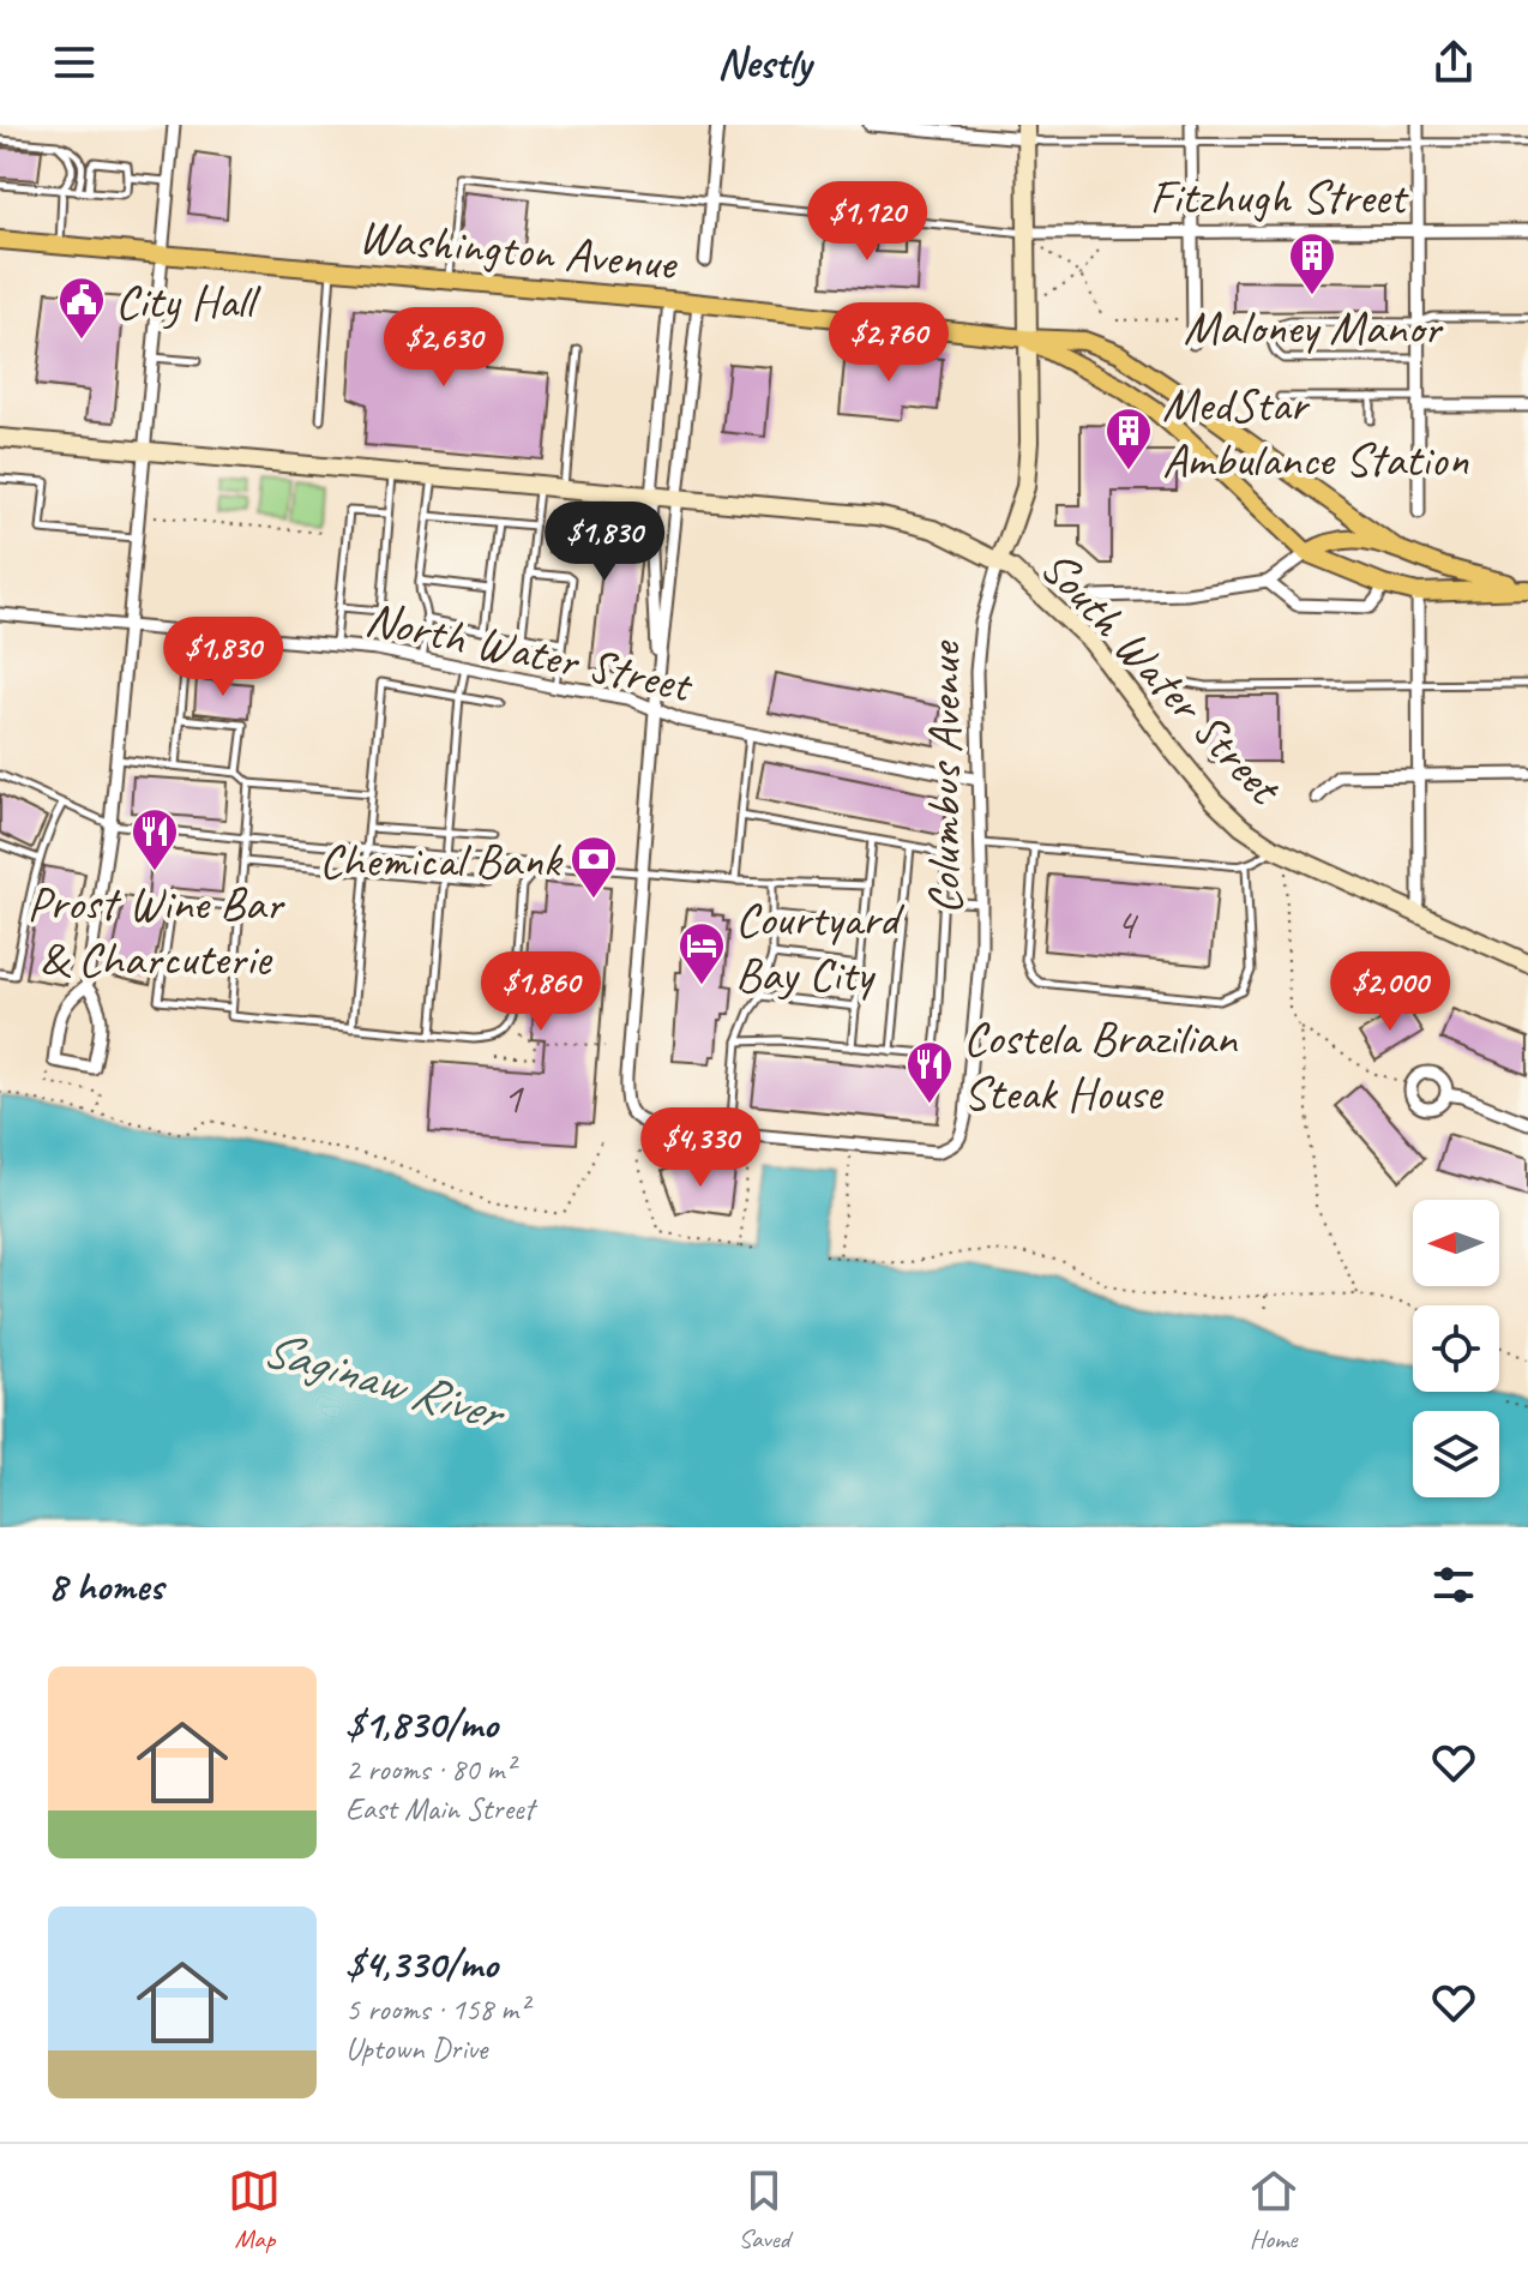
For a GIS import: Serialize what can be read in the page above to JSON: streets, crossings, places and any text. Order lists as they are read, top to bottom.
{
  "streets": {
    "main road": ["Washington Avenue"],
    "street": [
      "Fitzhugh Street",
      "North Water Street",
      "South Water Street",
      "Columbus Avenue"
    ]
  },
  "crossings": [
    ["Fitzhugh Street", "Columbus Avenue"],
    ["Washington Avenue", "Columbus Avenue"],
    ["North Water Street", "Columbus Avenue"],
    ["South Water Street", "Columbus Avenue"]
  ],
  "water": ["Saginaw River"],
  "places": {
    "building": ["Maloney Manor", "MedStar Ambulance Station"],
    "public building": ["City Hall"],
    "restaurant": ["Prost Wine Bar & Charcuterie", "Costela Brazilian Steak House"],
    "bank": ["Chemical Bank"],
    "hotel": ["Courtyard Bay City"]
  },
  "house_numbers": ["4", "1"],
  "north": "left",
  "page": {
    "header": "Nestly",
    "price": [
      "$1,120",
      "$2,760",
      "$2,630",
      "$1,830",
      "$1,830",
      "$1,860",
      "$2,000",
      "$4,330"
    ],
    "heading": "8 homes",
    "list": [
      {
        "name": "$1,830/mo",
        "note": "2 rooms · 80 m² · East Main Street"
      },
      {
        "name": "$4,330/mo",
        "note": "5 rooms · 158 m² · Uptown Drive"
      }
    ],
    "tabs": ["Map", "Saved", "Home"]
  }
}
